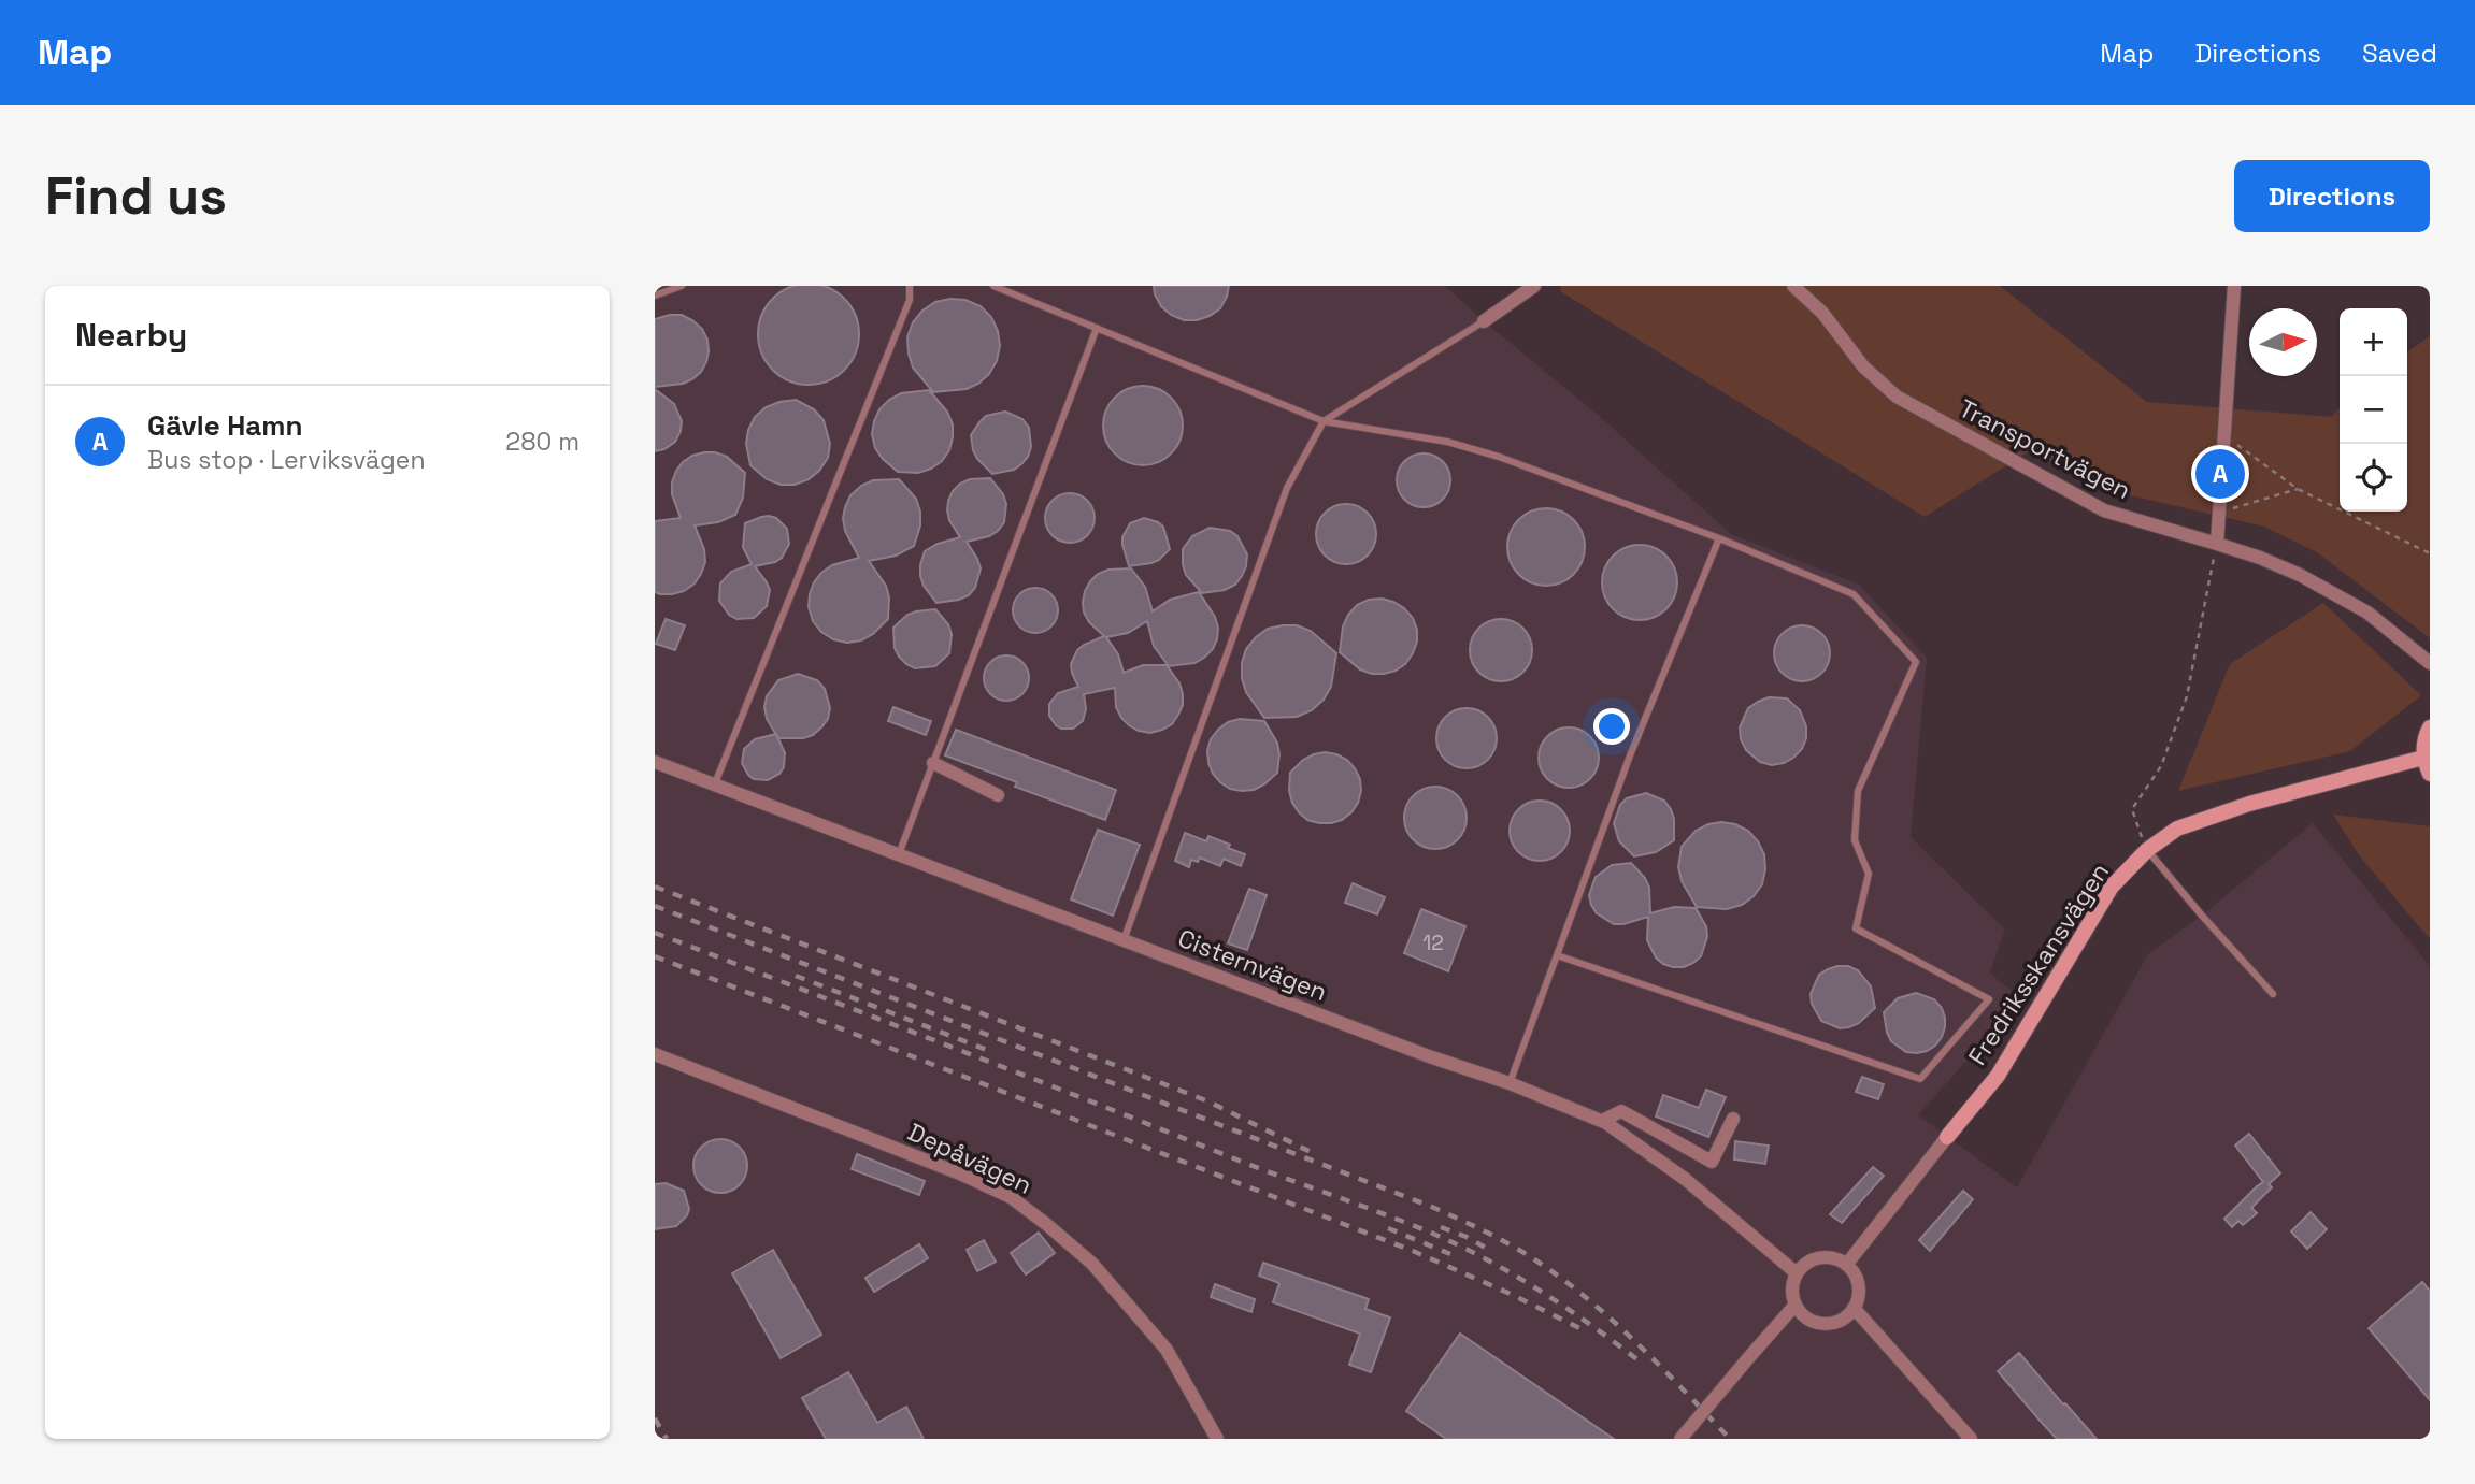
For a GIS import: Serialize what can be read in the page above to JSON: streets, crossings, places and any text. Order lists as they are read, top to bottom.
{
  "streets": {
    "main road": ["Fredriksskansvägen"],
    "street": ["Transportvägen", "Cisternvägen", "Depåvägen"]
  },
  "crossings": [
    ["Fredriksskansvägen", "Cisternvägen"]
  ],
  "house_numbers": ["12"],
  "north": "right",
  "page": {
    "header": "Map",
    "nav": ["Map", "Directions", "Saved"],
    "buttons": "Directions",
    "title": "Find us",
    "heading": "Nearby",
    "map_buttons": ["+", "−"],
    "list": [
      {
        "mark": "A",
        "name": "Gävle Hamn",
        "note": "Bus stop · Lerviksvägen",
        "value": "280 m"
      }
    ],
    "pins": "A"
  }
}
